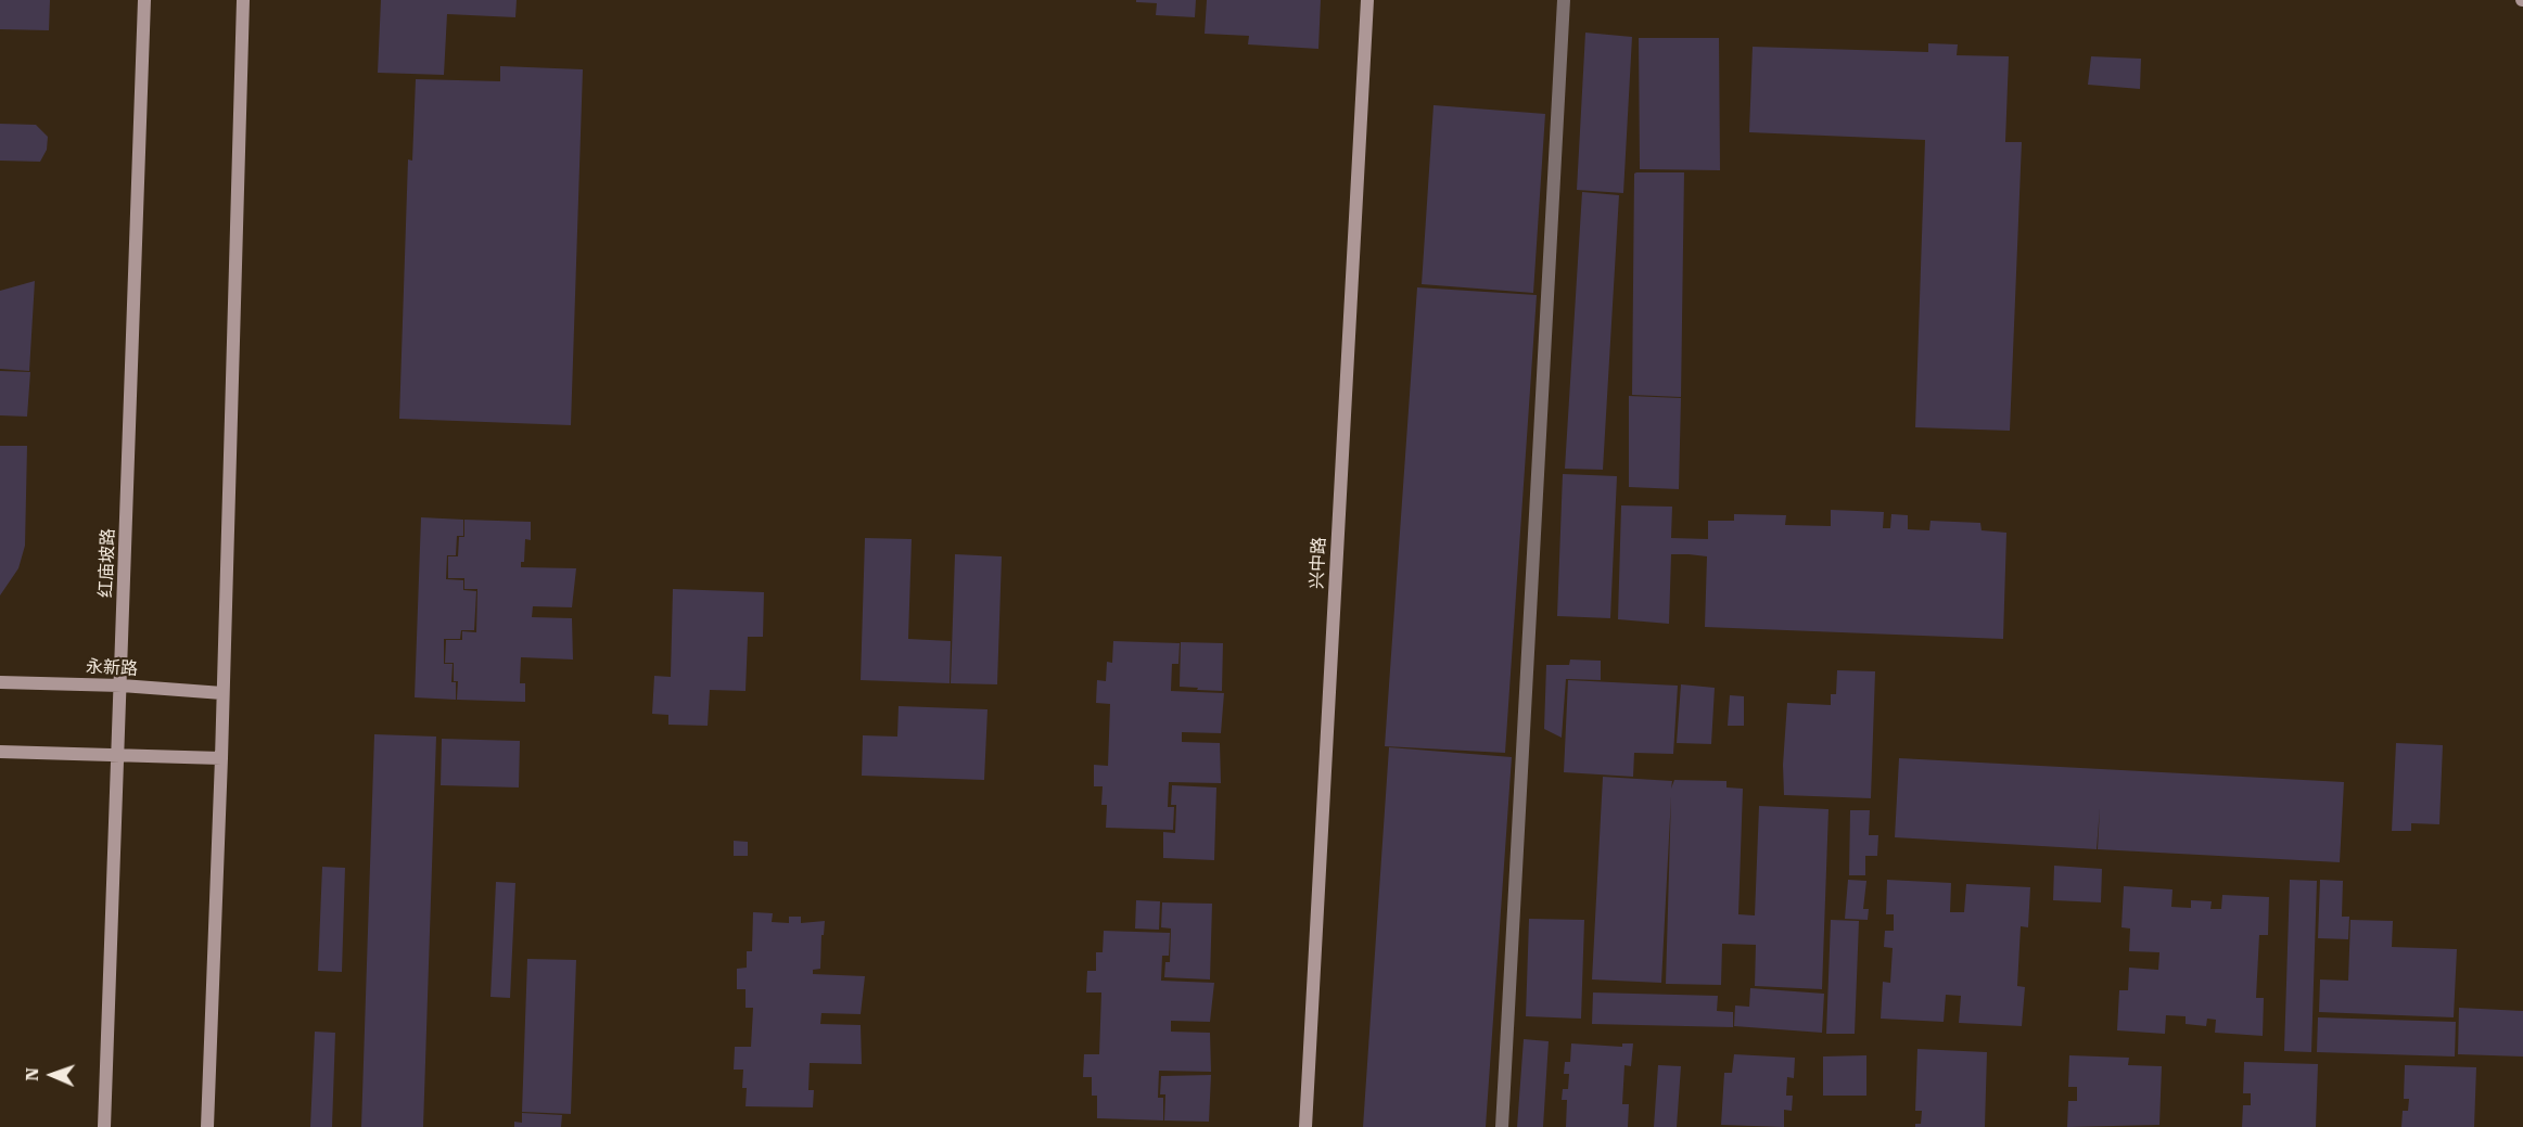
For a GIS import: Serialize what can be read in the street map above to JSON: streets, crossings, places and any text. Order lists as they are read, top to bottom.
{
  "streets": {
    "main road": ["红庙坡路", "兴中路", "永新路"]
  },
  "crossings": [
    ["红庙坡路", "永新路"]
  ],
  "north": "left"
}
